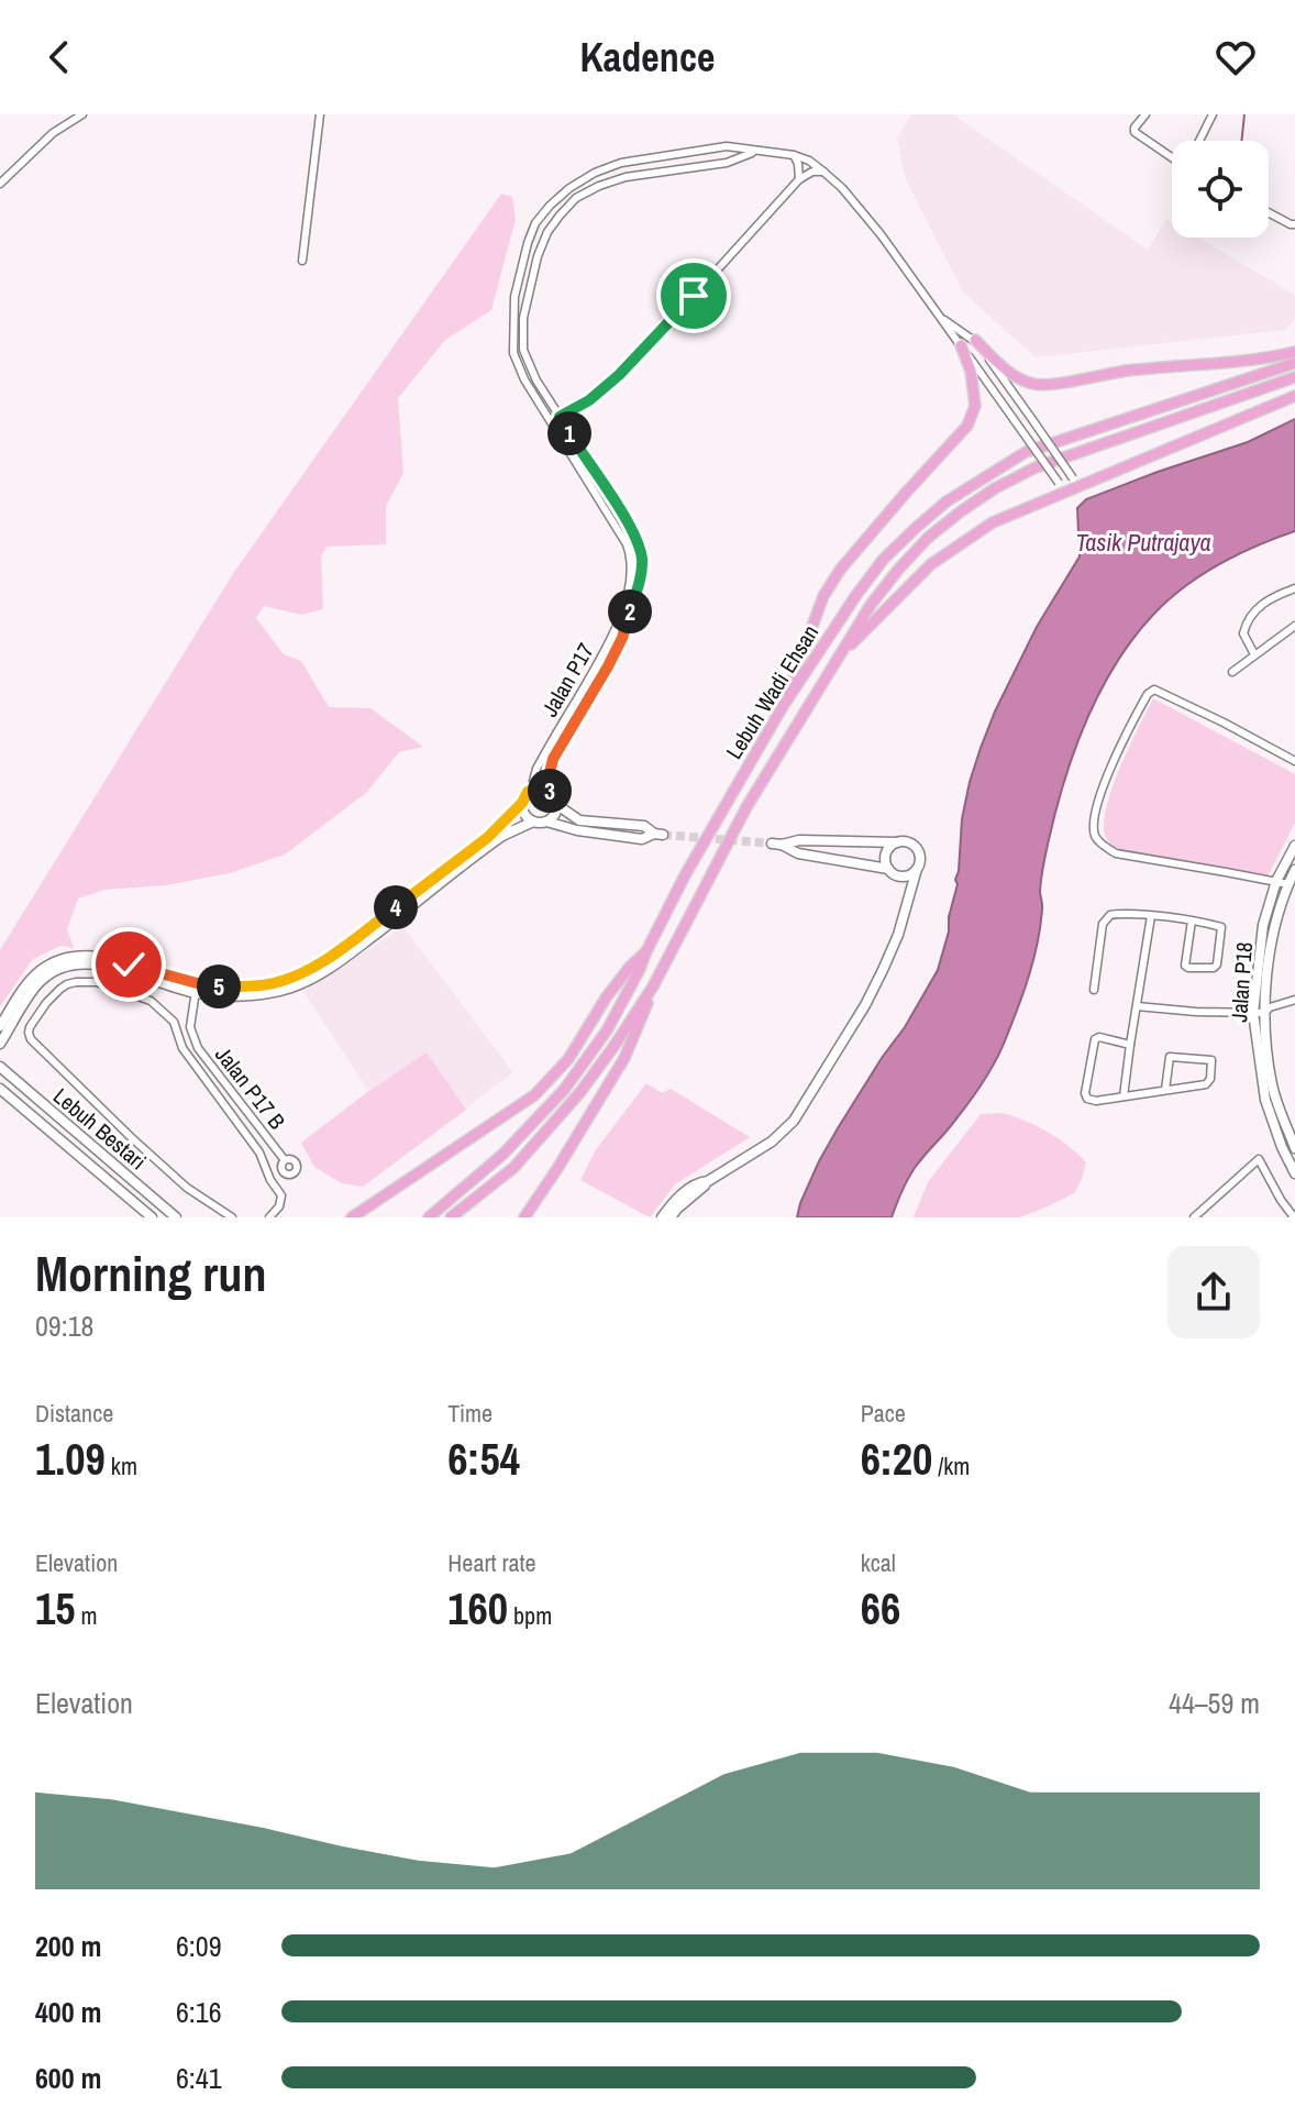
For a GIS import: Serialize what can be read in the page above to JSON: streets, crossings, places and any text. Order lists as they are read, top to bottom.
{
  "streets": {
    "main road": ["Lebuh Wadi Ehsan"],
    "street": [
      "Jalan P17",
      "Jalan P18",
      "Jalan P17 B",
      "Lebuh Bestari"
    ]
  },
  "water": ["Tasik Putrajaya"],
  "page": {
    "header": "Kadence",
    "pins": [
      "1",
      "2",
      "3",
      "4",
      "5"
    ],
    "heading": ["Morning run", "09:18"],
    "stats": [
      ["Distance", "1.09 km"],
      ["Time", "6:54"],
      ["Pace", "6:20 /km"],
      ["Elevation", "15 m"],
      ["Heart rate", "160 bpm"],
      ["kcal", "66"]
    ],
    "chart": ["Elevation", "44–59 m"],
    "list": [
      {
        "name": "200 m",
        "note": "6:09"
      },
      {
        "name": "400 m",
        "note": "6:16"
      },
      {
        "name": "600 m",
        "note": "6:41"
      }
    ]
  }
}
